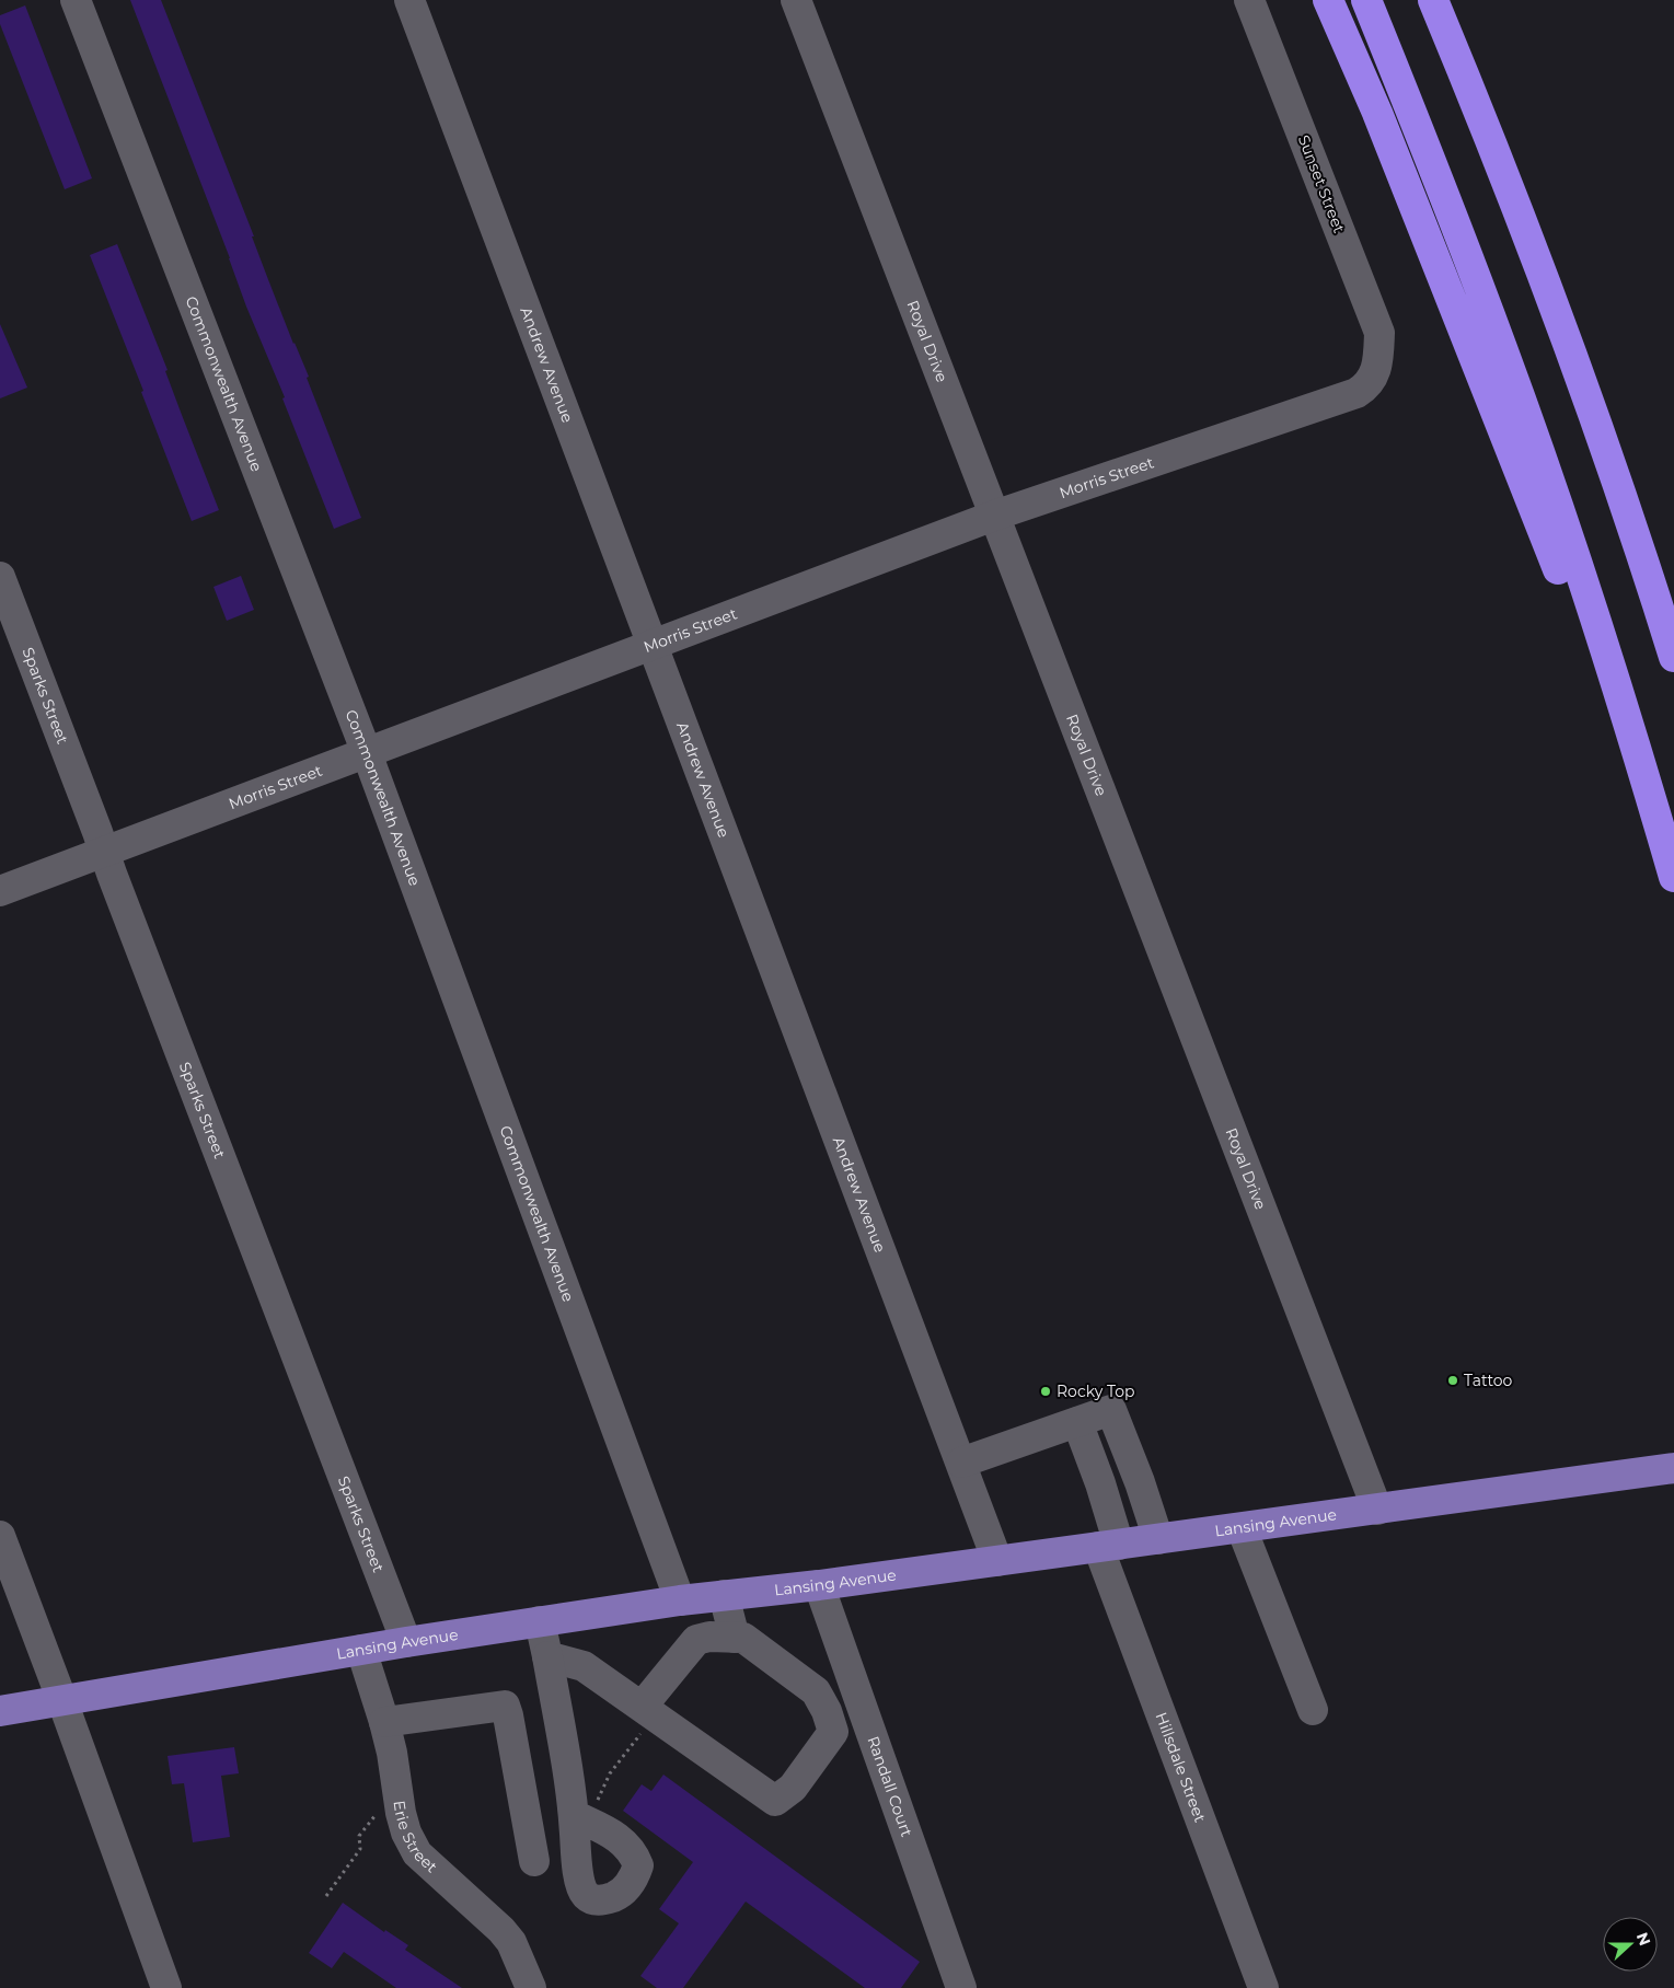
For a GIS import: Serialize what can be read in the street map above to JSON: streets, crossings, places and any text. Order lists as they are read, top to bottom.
{
  "streets": {
    "main road": ["Lansing Avenue"],
    "street": [
      "Sunset Street",
      "Royal Drive",
      "Andrew Avenue",
      "Commonwealth Avenue",
      "Morris Street",
      "Sparks Street",
      "Hillsdale Street",
      "Randall Court",
      "Erie Street"
    ]
  },
  "crossings": [
    ["Sunset Street", "Morris Street"],
    ["Royal Drive", "Morris Street"],
    ["Royal Drive", "Lansing Avenue"],
    ["Andrew Avenue", "Morris Street"],
    ["Andrew Avenue", "Lansing Avenue"],
    ["Commonwealth Avenue", "Morris Street"],
    ["Commonwealth Avenue", "Lansing Avenue"],
    ["Morris Street", "Sparks Street"],
    ["Sparks Street", "Lansing Avenue"],
    ["Lansing Avenue", "Hillsdale Street"],
    ["Lansing Avenue", "Randall Court"],
    ["Lansing Avenue", "Erie Street"]
  ],
  "places": ["Tattoo", "Rocky Top"],
  "north": "right"
}
